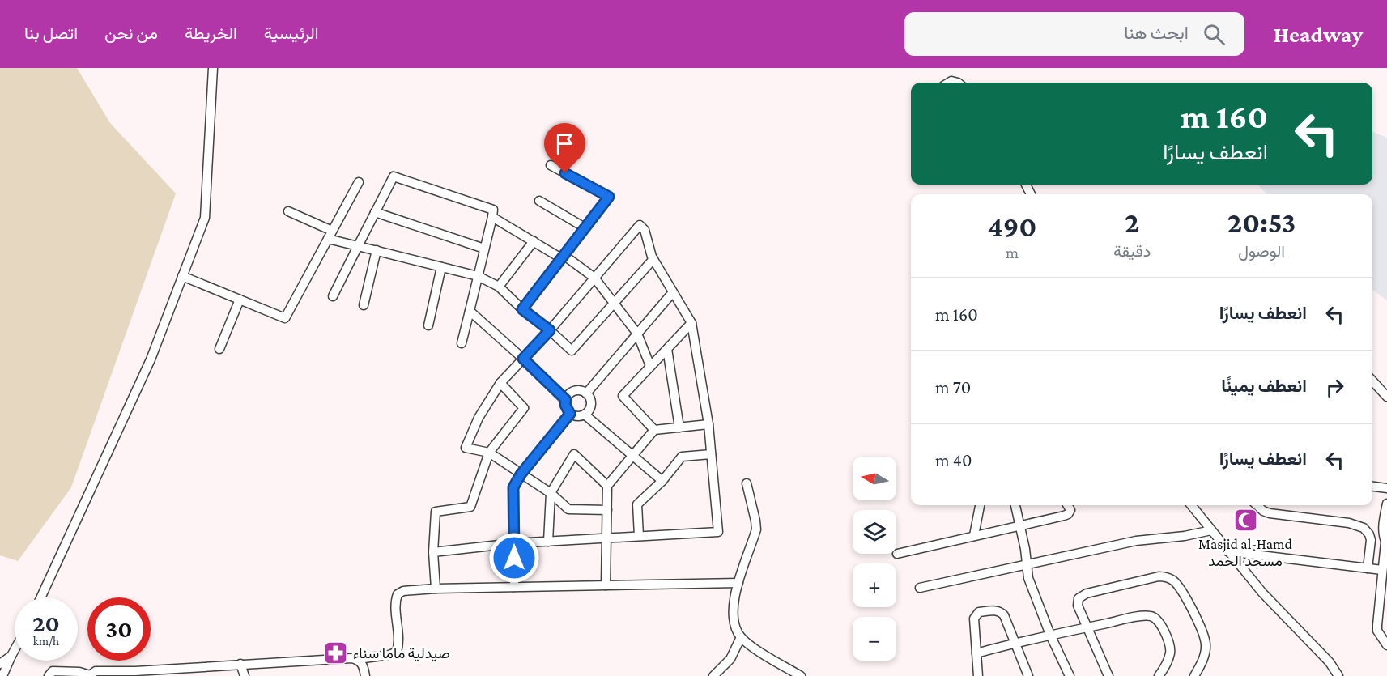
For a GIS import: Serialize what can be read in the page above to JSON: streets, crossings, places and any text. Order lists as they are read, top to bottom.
{
  "places": {
    "mosque": ["Masjid al-Hamd مسجد الحمد"],
    "pharmacy": ["صيدلية ماما سناء"]
  },
  "north": "left",
  "page": {
    "header": "Headway",
    "search": "ابحث هنا",
    "nav": [
      "الرئيسية",
      "الخريطة",
      "من نحن",
      "اتصل بنا"
    ],
    "turn": ["160 m", "انعطف يسارًا"],
    "eta": [
      "20:53",
      "الوصول",
      "2",
      "دقيقة",
      "490",
      "m"
    ],
    "list": [
      {
        "name": "انعطف يسارًا",
        "value": "160 m"
      },
      {
        "name": "انعطف يمينًا",
        "value": "70 m"
      },
      {
        "name": "انعطف يسارًا",
        "value": "40 m"
      }
    ],
    "map_buttons": ["+", "−"],
    "speed": "20 km/h",
    "limit": "30"
  }
}
